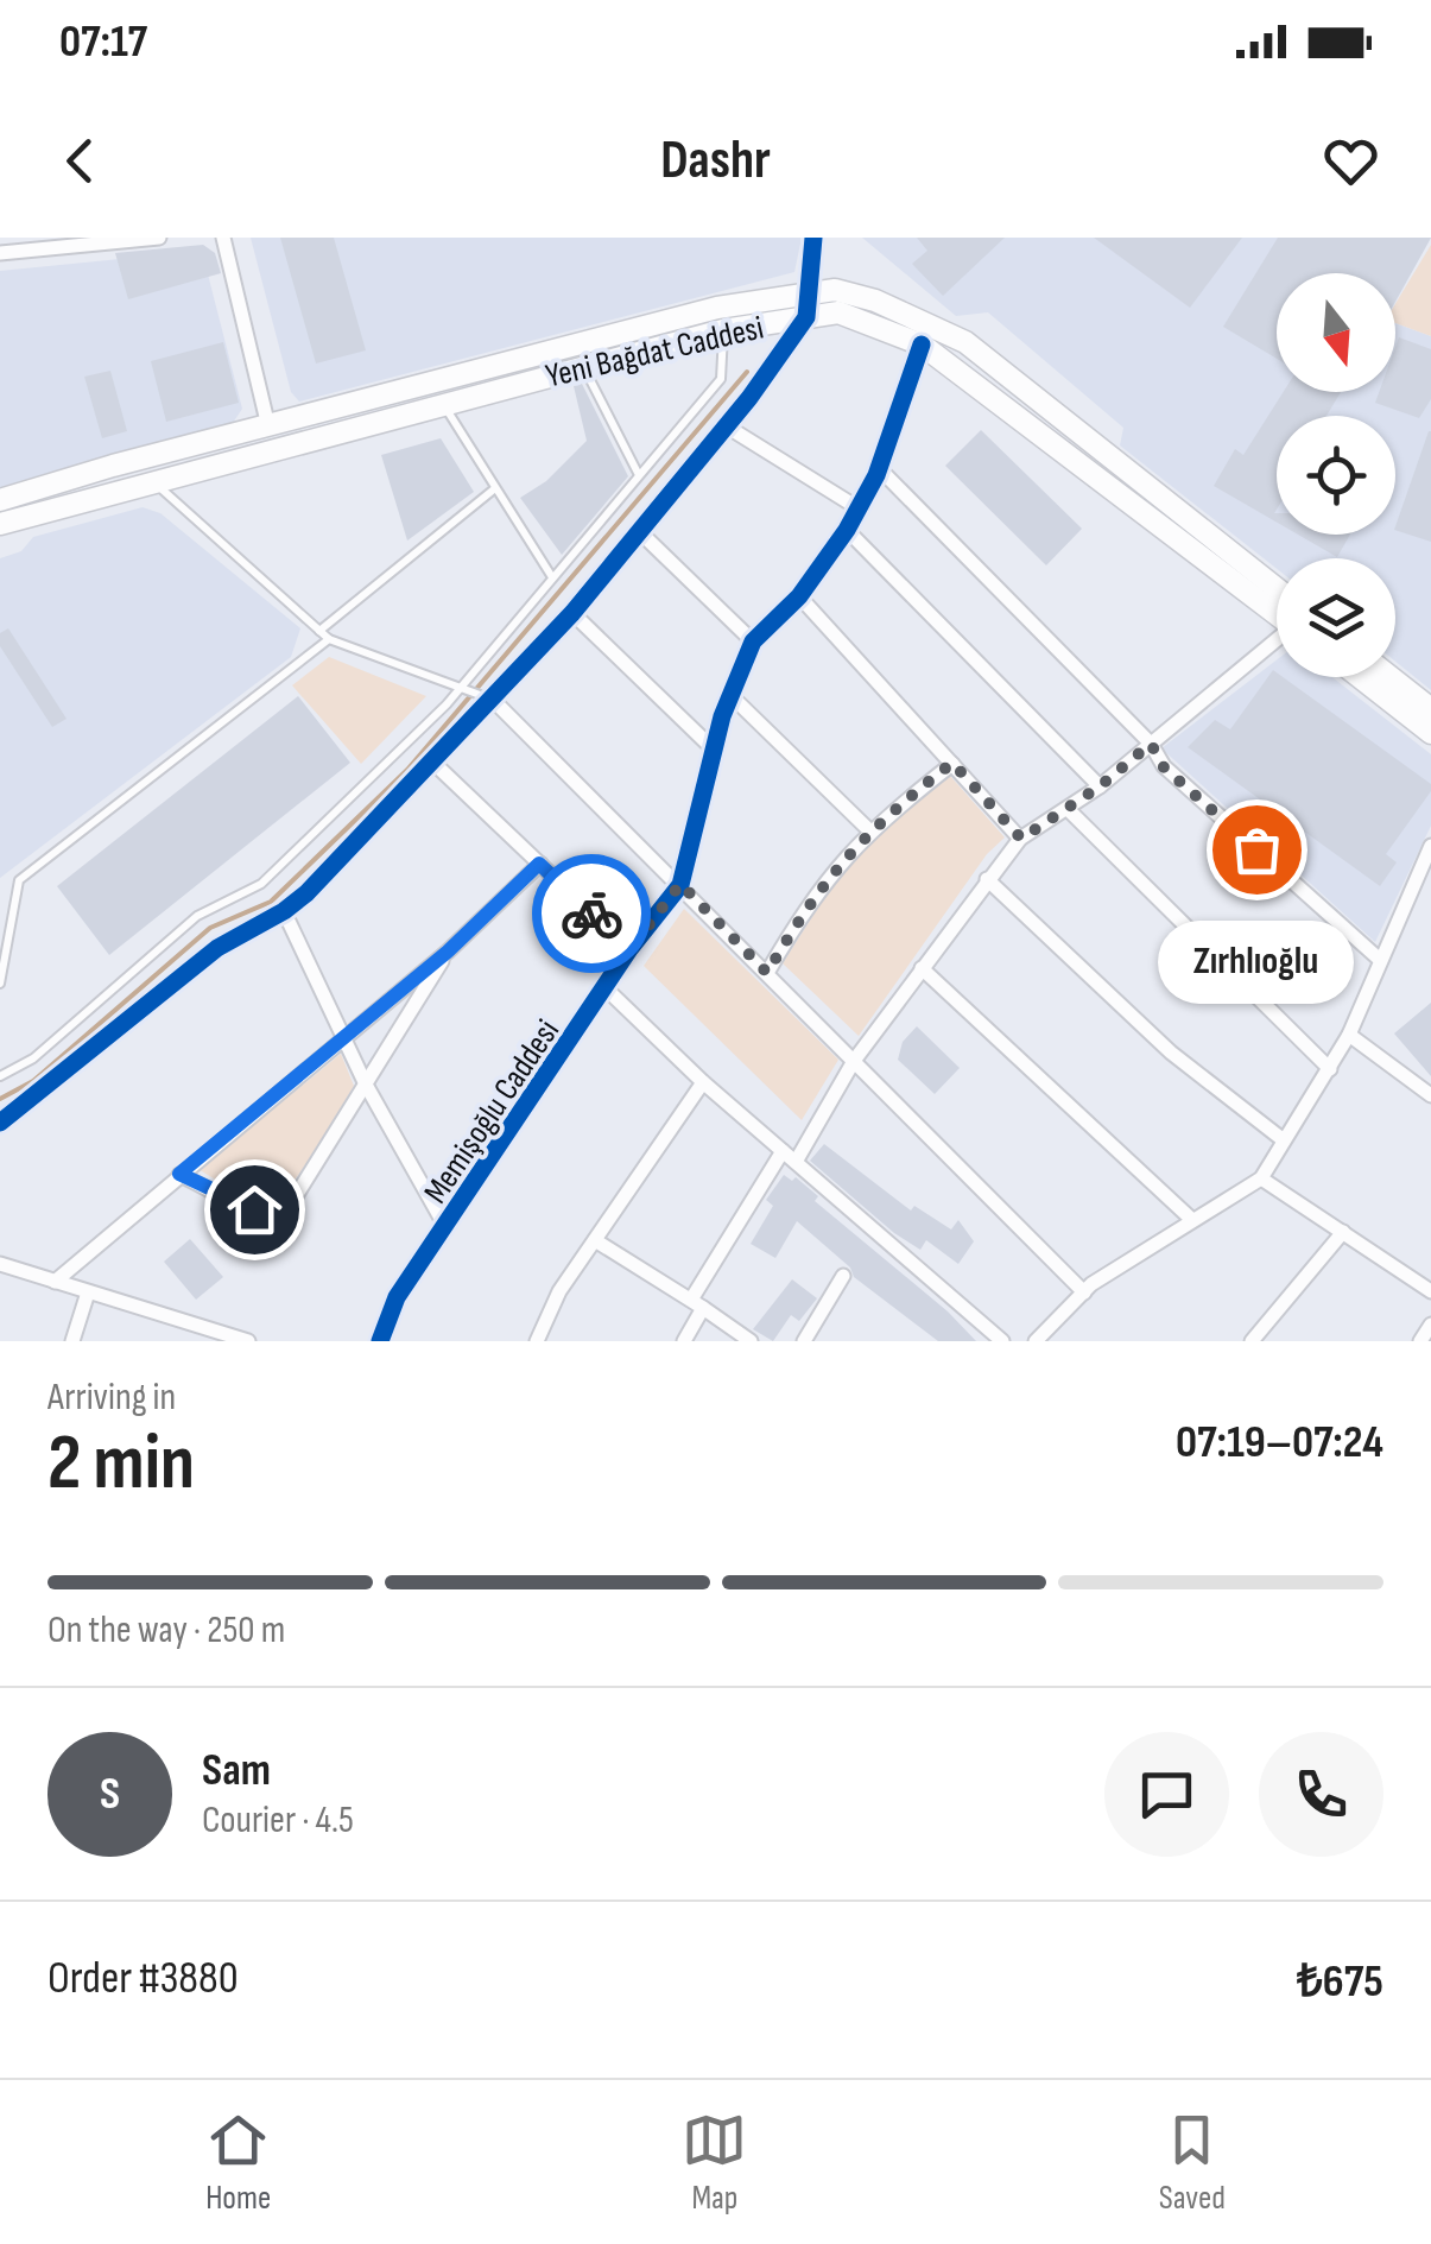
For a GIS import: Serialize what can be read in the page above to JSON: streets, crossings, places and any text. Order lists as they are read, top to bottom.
{
  "streets": {
    "main road": ["Yeni Bağdat Caddesi"],
    "street": ["Memişoğlu Caddesi"]
  },
  "crossings": [
    ["Yeni Bağdat Caddesi", "Memişoğlu Caddesi"]
  ],
  "places": ["Zırhlıoğlu"],
  "north": "bottom",
  "page": {
    "status": "07:17",
    "header": "Dashr",
    "bubble": "Zırhlıoğlu",
    "heading": ["2 min", "Arriving in", "07:19–07:24"],
    "panel": [
      "Sam",
      "Courier · 4.5",
      "Order #3880",
      "₺675"
    ],
    "bar": "On the way · 250 m",
    "round": "S",
    "tabs": ["Home", "Map", "Saved"]
  }
}
